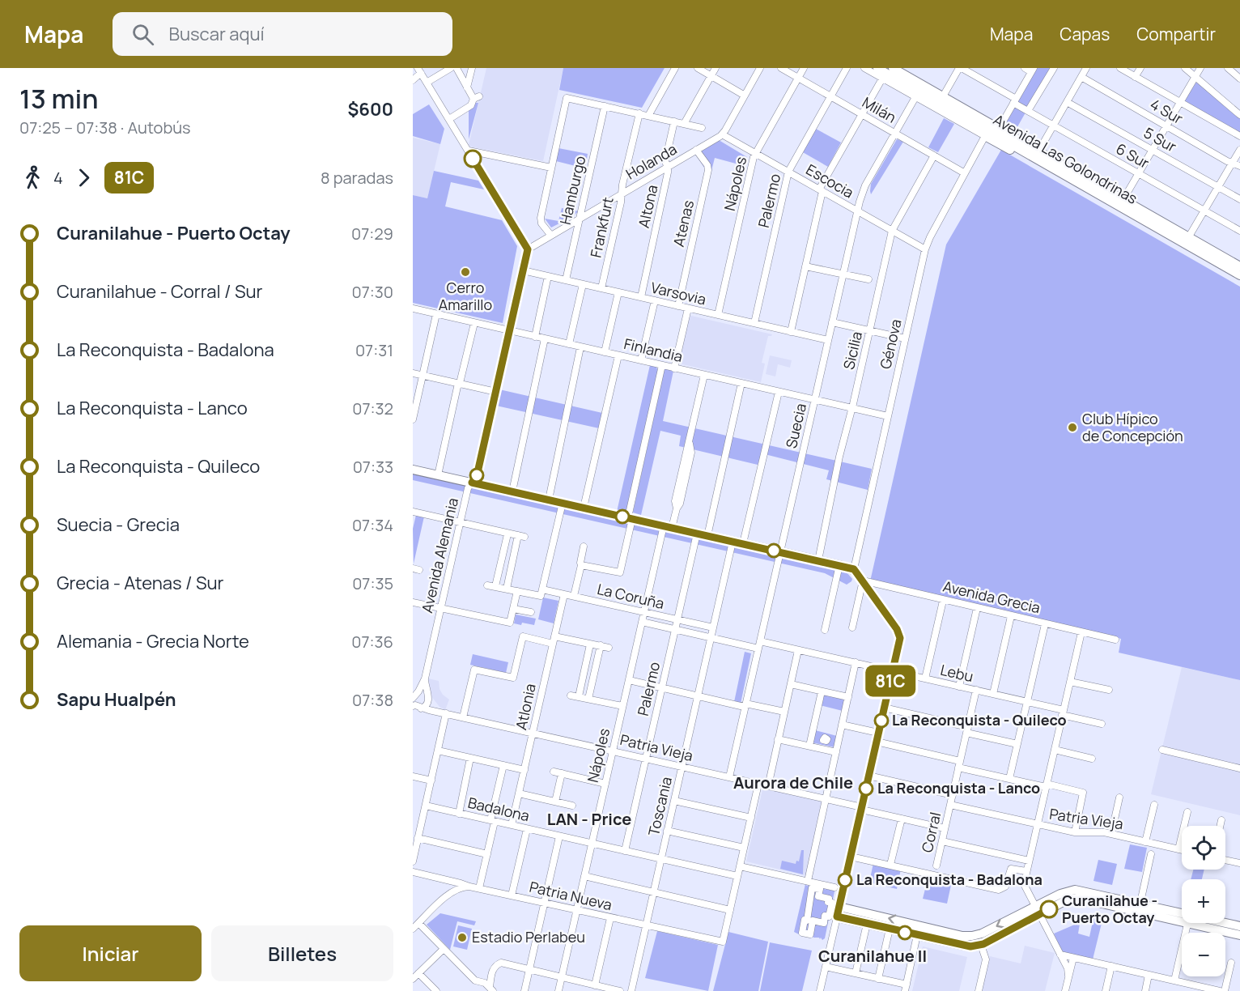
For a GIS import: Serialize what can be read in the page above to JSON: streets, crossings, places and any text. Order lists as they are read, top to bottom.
{
  "streets": {
    "main road": ["Avenida Las Golondrinas"],
    "street": [
      "Milán",
      "4 Sur",
      "5 Sur",
      "6 Sur",
      "Holanda",
      "Escocia",
      "Nápoles",
      "Hamburgo",
      "Palermo",
      "Altona",
      "Atenas",
      "Frankfurt",
      "Varsovia",
      "Génova",
      "Finlandia",
      "Sicilia",
      "Suecia",
      "Avenida Alemania",
      "La Coruña",
      "Avenida Grecia",
      "Lebu",
      "Atlonia",
      "Patria Vieja",
      "Toscania",
      "Badalona",
      "Corral",
      "Patria Nueva"
    ]
  },
  "crossings": [
    ["Milán", "Nápoles"],
    ["Milán", "Palermo"],
    ["Milán", "Génova"],
    ["Milán", "Sicilia"],
    ["Milán", "Suecia"],
    ["Avenida Las Golondrinas", "Génova"],
    ["Avenida Las Golondrinas", "Suecia"],
    ["Holanda", "Escocia"],
    ["Holanda", "Hamburgo"],
    ["Holanda", "Altona"],
    ["Holanda", "Atenas"],
    ["Holanda", "Frankfurt"],
    ["Holanda", "Avenida Alemania"],
    ["Escocia", "Nápoles"],
    ["Escocia", "Palermo"],
    ["Escocia", "Génova"],
    ["Escocia", "Sicilia"],
    ["Escocia", "Suecia"],
    ["Nápoles", "Varsovia"],
    ["Nápoles", "Finlandia"],
    ["Nápoles", "La Coruña"],
    ["Nápoles", "Patria Vieja"],
    ["Nápoles", "Badalona"],
    ["Nápoles", "Patria Nueva"],
    ["Hamburgo", "Varsovia"],
    ["Palermo", "Varsovia"],
    ["Palermo", "La Coruña"],
    ["Palermo", "Patria Vieja"],
    ["Palermo", "Badalona"],
    ["Altona", "Varsovia"],
    ["Atenas", "Varsovia"],
    ["Frankfurt", "Varsovia"],
    ["Varsovia", "Suecia"],
    ["Varsovia", "Avenida Alemania"],
    ["Génova", "Finlandia"],
    ["Finlandia", "Sicilia"],
    ["Finlandia", "Suecia"],
    ["Finlandia", "Avenida Alemania"],
    ["Suecia", "La Coruña"],
    ["Suecia", "Lebu"],
    ["Suecia", "Patria Vieja"],
    ["Avenida Alemania", "Patria Vieja"],
    ["La Coruña", "Atlonia"],
    ["La Coruña", "Toscania"],
    ["Lebu", "Corral"],
    ["Atlonia", "Patria Vieja"],
    ["Atlonia", "Badalona"],
    ["Patria Vieja", "Toscania"],
    ["Patria Vieja", "Corral"],
    ["Toscania", "Badalona"],
    ["Toscania", "Patria Nueva"]
  ],
  "districts": ["Aurora de Chile", "LAN - Price", "Curanilahue II"],
  "places": [
    "Cerro Amarillo",
    "Club Hípico de Concepción",
    "La Reconquista - Quileco",
    "La Reconquista - Lanco",
    "La Reconquista - Badalona",
    "Curanilahue - Puerto Octay",
    "Estadio Perlabeu"
  ],
  "lines": ["bus line 81C"],
  "page": {
    "header": "Mapa",
    "search": "Buscar aquí",
    "nav": ["Mapa", "Capas", "Compartir"],
    "heading": ["13 min", "07:25 – 07:38 · Autobús", "$600"],
    "on_map": "81C",
    "legs": ["4", "81C", "8 paradas"],
    "list": [
      {
        "name": "Curanilahue - Puerto Octay",
        "value": "07:29"
      },
      {
        "name": "Curanilahue - Corral / Sur",
        "value": "07:30"
      },
      {
        "name": "La Reconquista - Badalona",
        "value": "07:31"
      },
      {
        "name": "La Reconquista - Lanco",
        "value": "07:32"
      },
      {
        "name": "La Reconquista - Quileco",
        "value": "07:33"
      },
      {
        "name": "Suecia - Grecia",
        "value": "07:34"
      },
      {
        "name": "Grecia - Atenas / Sur",
        "value": "07:35"
      },
      {
        "name": "Alemania - Grecia Norte",
        "value": "07:36"
      },
      {
        "name": "Sapu Hualpén",
        "value": "07:38"
      }
    ],
    "map_buttons": ["+", "−"],
    "buttons": ["Iniciar", "Billetes"]
  }
}
